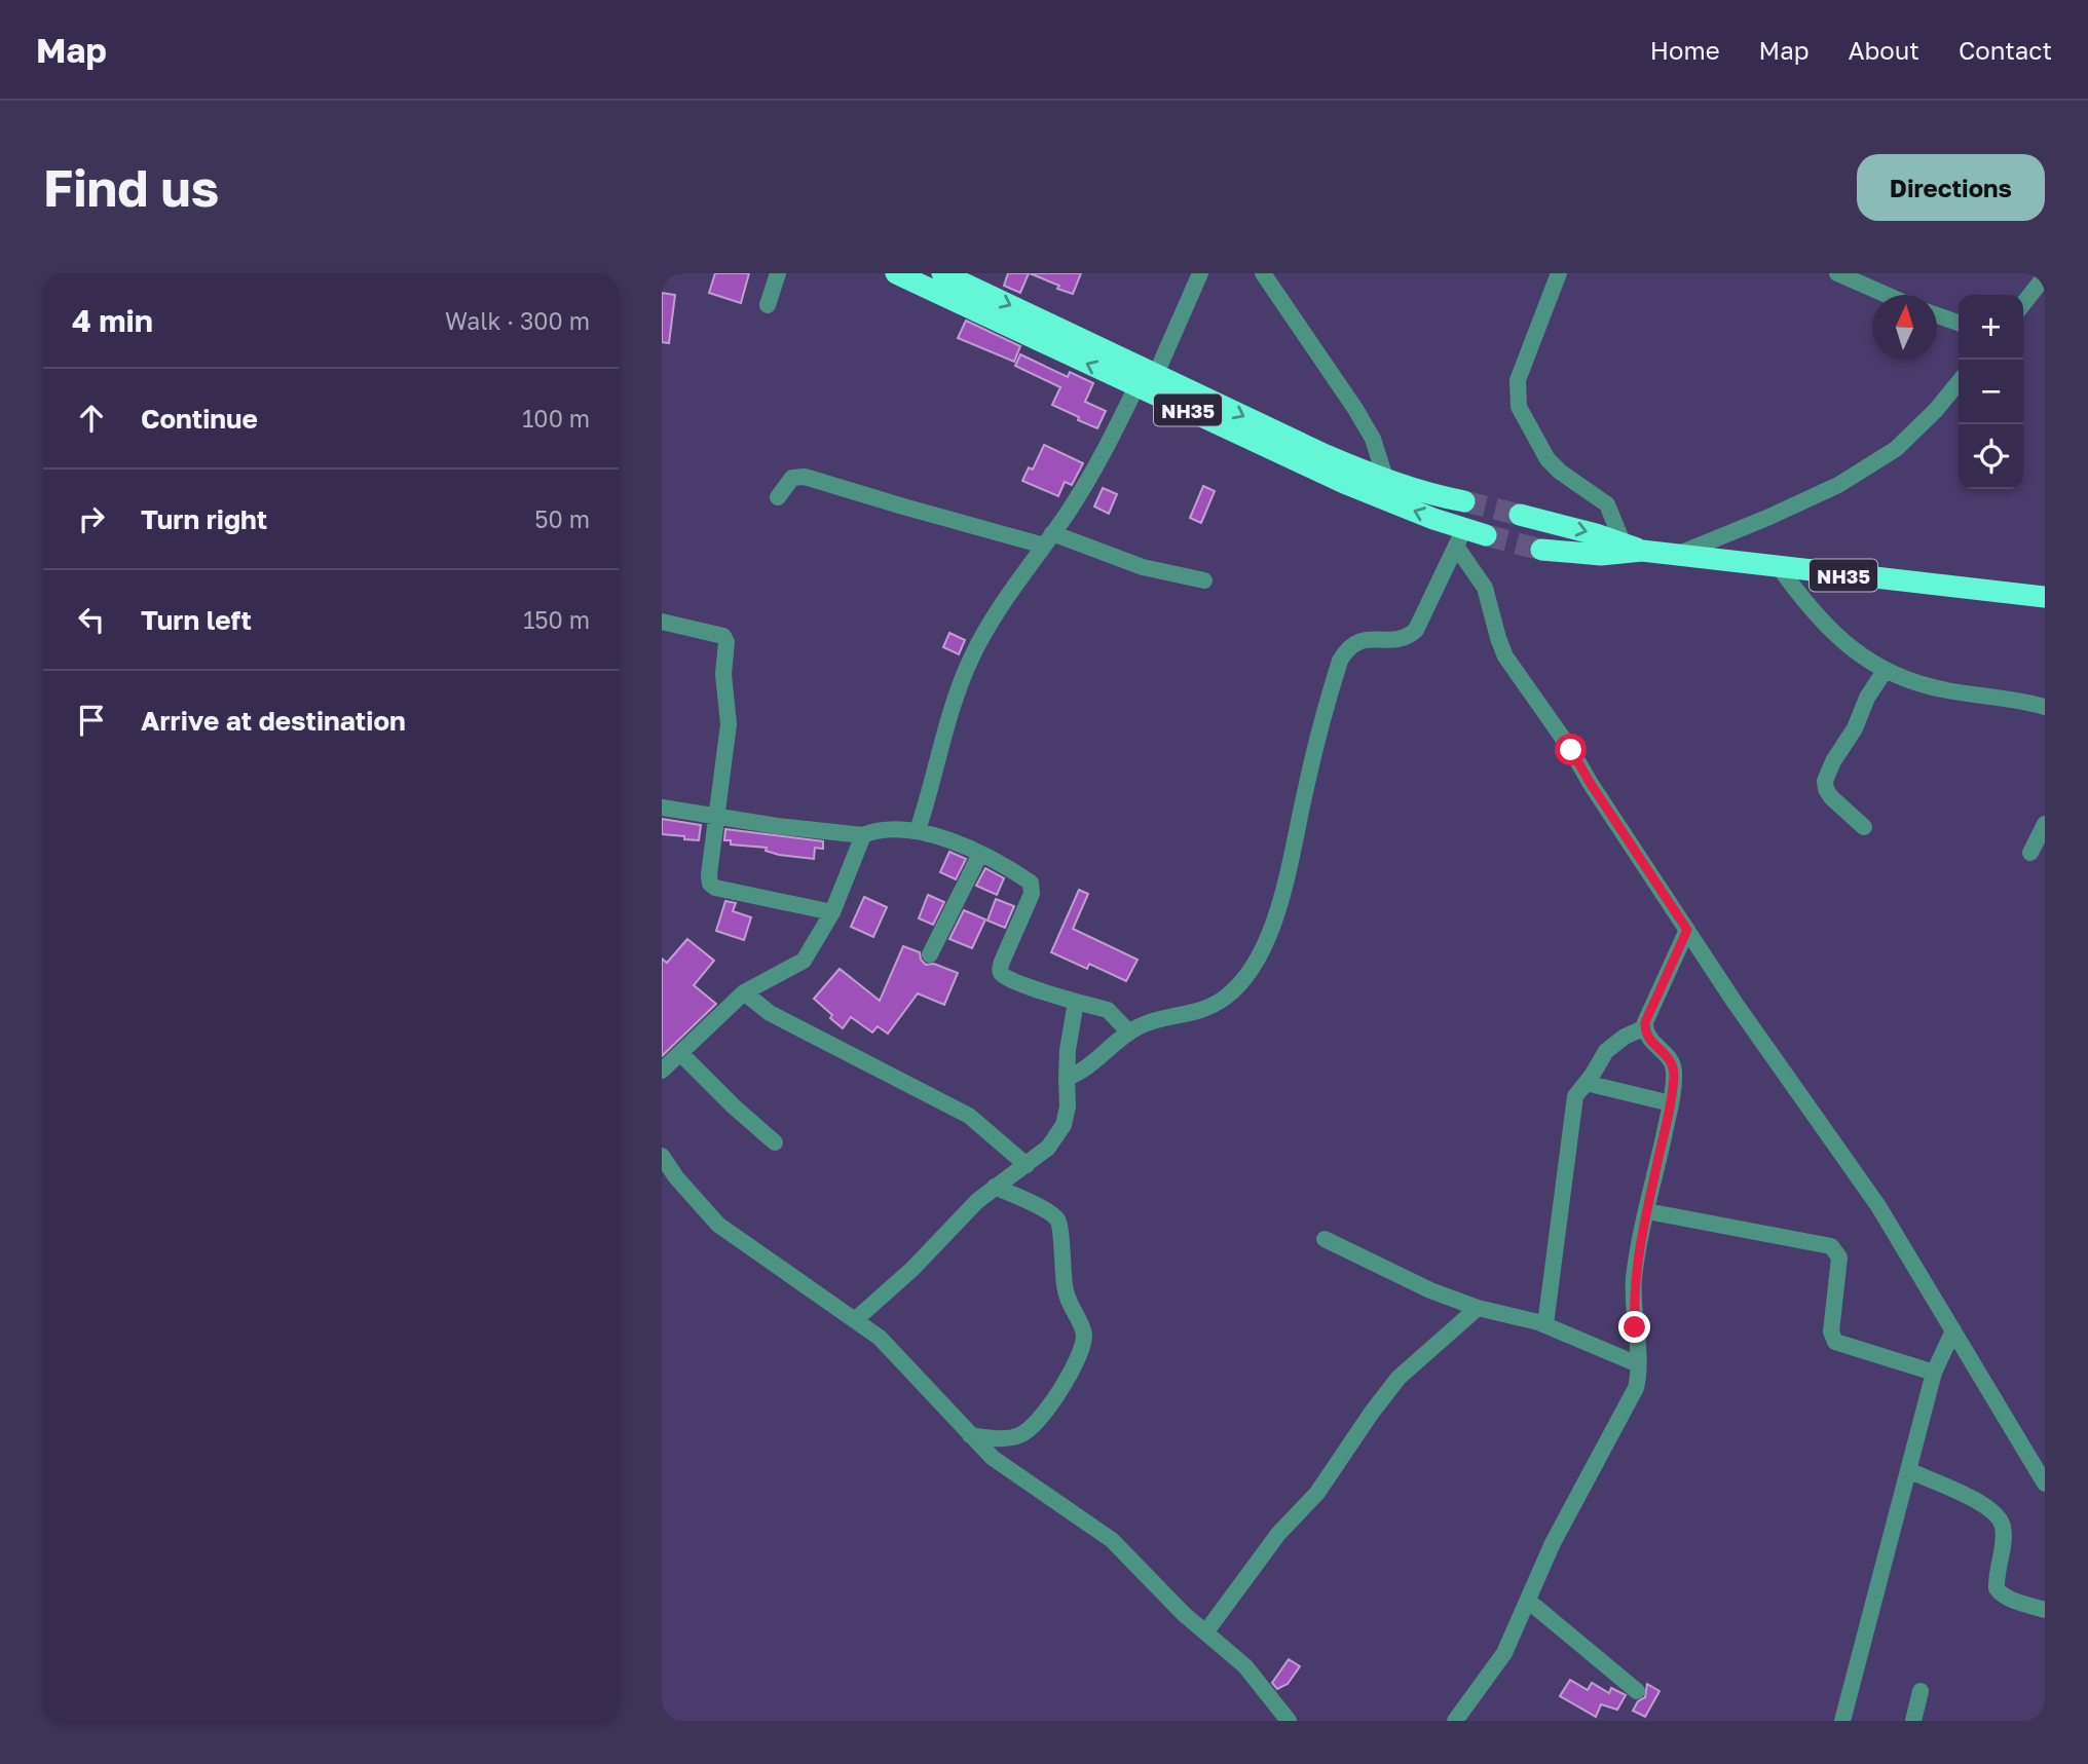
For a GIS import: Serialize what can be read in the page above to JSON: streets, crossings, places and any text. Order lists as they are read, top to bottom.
{
  "streets": {
    "highway": ["NH35"]
  },
  "north": "top",
  "page": {
    "header": "Map",
    "nav": [
      "Home",
      "Map",
      "About",
      "Contact"
    ],
    "buttons": "Directions",
    "title": "Find us",
    "heading": ["4 min", "Walk · 300 m"],
    "map_buttons": ["+", "−"],
    "list": [
      ["Continue", "100 m"],
      ["Turn right", "50 m"],
      ["Turn left", "150 m"],
      "Arrive at destination"
    ]
  }
}
